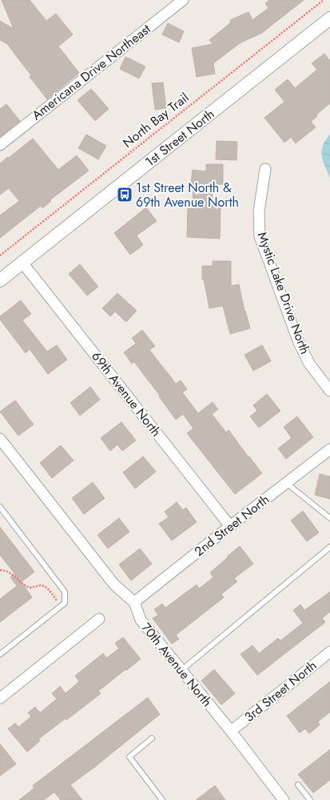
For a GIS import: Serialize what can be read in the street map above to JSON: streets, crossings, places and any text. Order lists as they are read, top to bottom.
{
  "streets": {
    "street": [
      "Americana Drive Northeast",
      "1st Street North",
      "Mystic Lake Drive North",
      "69th Avenue North",
      "2nd Street North",
      "70th Avenue North",
      "3rd Street North"
    ],
    "path": ["North Bay Trail"]
  },
  "crossings": [
    ["1st Street North", "69th Avenue North"],
    ["69th Avenue North", "2nd Street North"],
    ["2nd Street North", "70th Avenue North"],
    ["70th Avenue North", "3rd Street North"]
  ],
  "places": {
    "bus stop": ["1st Street North & 69th Avenue North"]
  }
}
